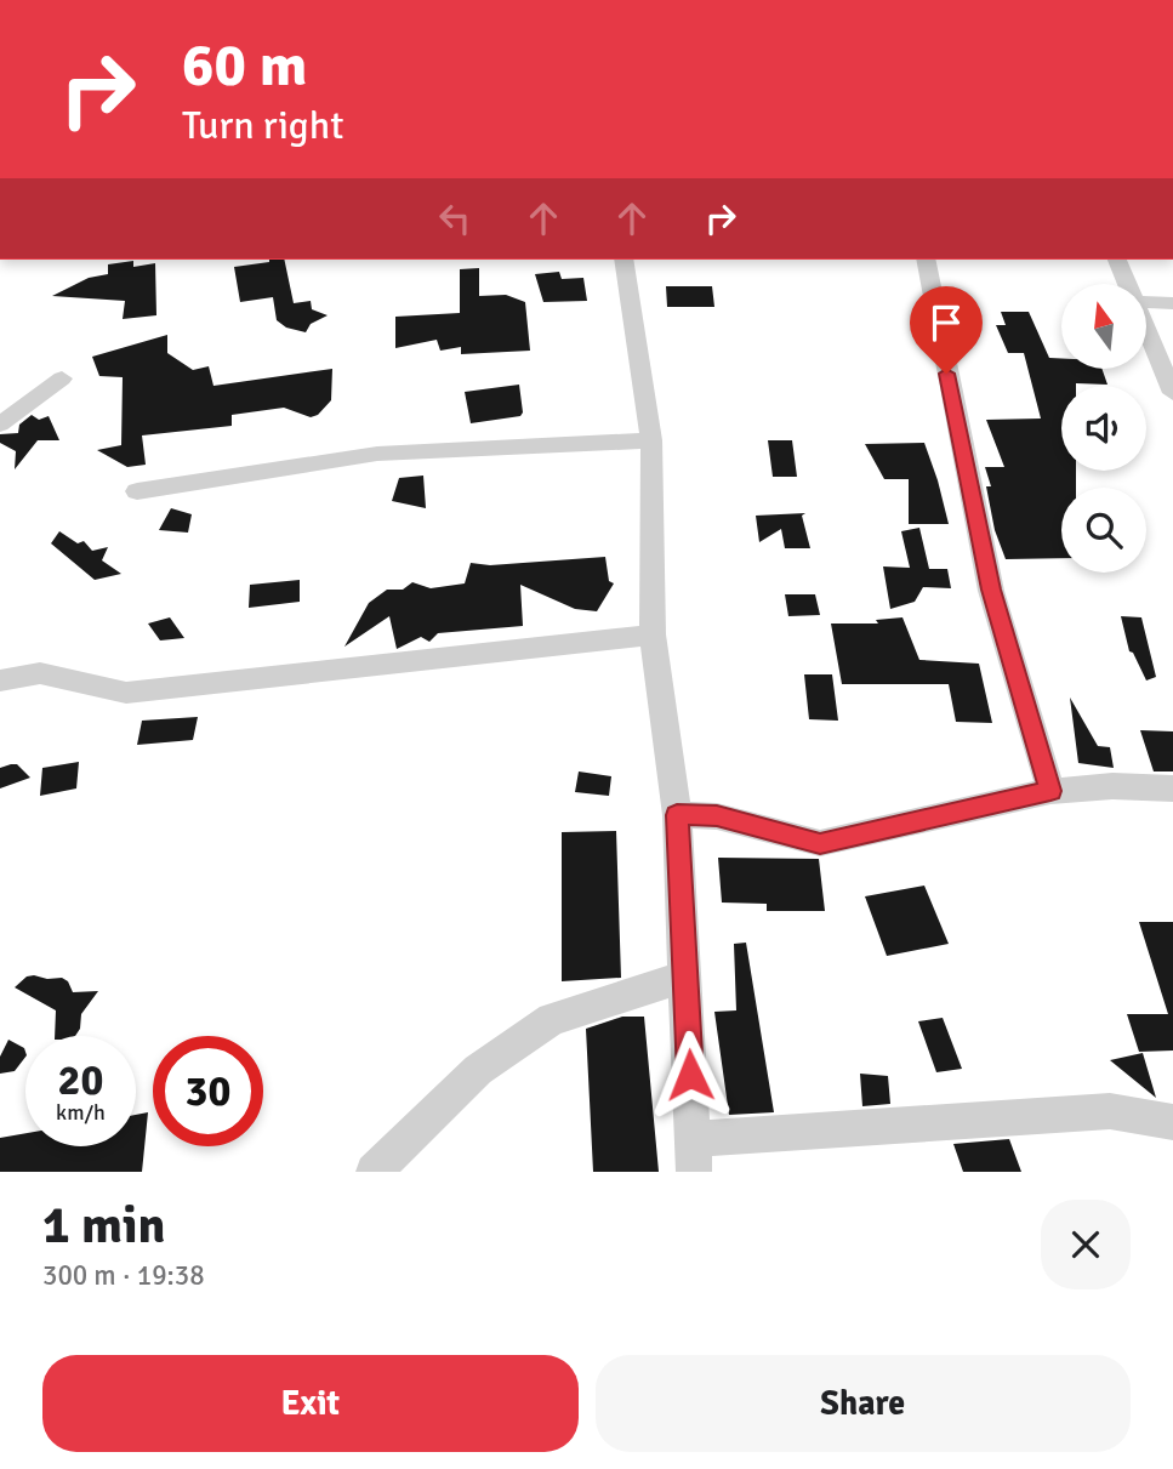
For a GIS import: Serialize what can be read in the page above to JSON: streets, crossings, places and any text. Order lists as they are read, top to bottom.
{
  "north": "top",
  "page": {
    "turn": ["60 m", "Turn right"],
    "speed": "20 km/h",
    "limit": "30",
    "heading": ["1 min", "300 m · 19:38"],
    "buttons": ["Exit", "Share"]
  }
}
